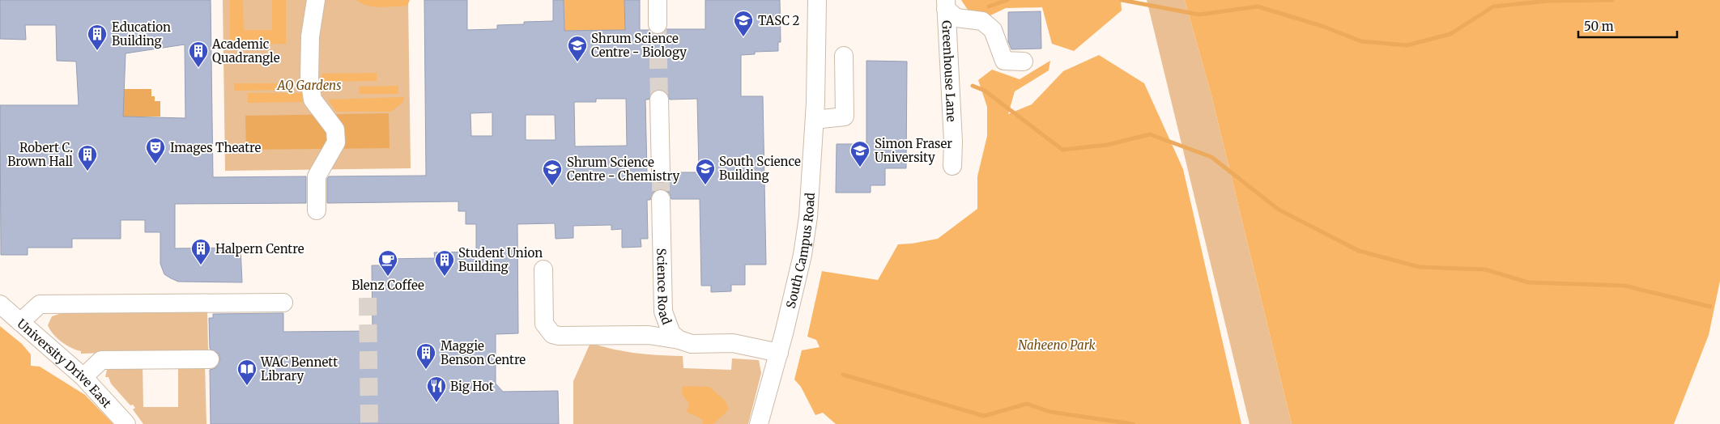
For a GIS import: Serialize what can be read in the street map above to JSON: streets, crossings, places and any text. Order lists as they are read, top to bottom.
{
  "streets": {
    "street": [
      "Greenhouse Lane",
      "South Campus Road",
      "Science Road",
      "University Drive East"
    ]
  },
  "crossings": [
    ["South Campus Road", "Science Road"]
  ],
  "parks": ["AQ Gardens", "Naheeno Park"],
  "places": {
    "school or university": [
      "TASC 2",
      "Shrum Science Centre - Biology",
      "Simon Fraser University",
      "South Science Building",
      "Shrum Science Centre - Chemistry"
    ],
    "building": [
      "Education Building",
      "Academic Quadrangle",
      "Robert C. Brown Hall",
      "Halpern Centre",
      "Student Union Building",
      "Maggie Benson Centre"
    ],
    "theatre": ["Images Theatre"],
    "cafe": ["Blenz Coffee"],
    "library": ["WAC Bennett Library"],
    "restaurant": ["Big Hot"]
  },
  "scale_bar": "50 m"
}
